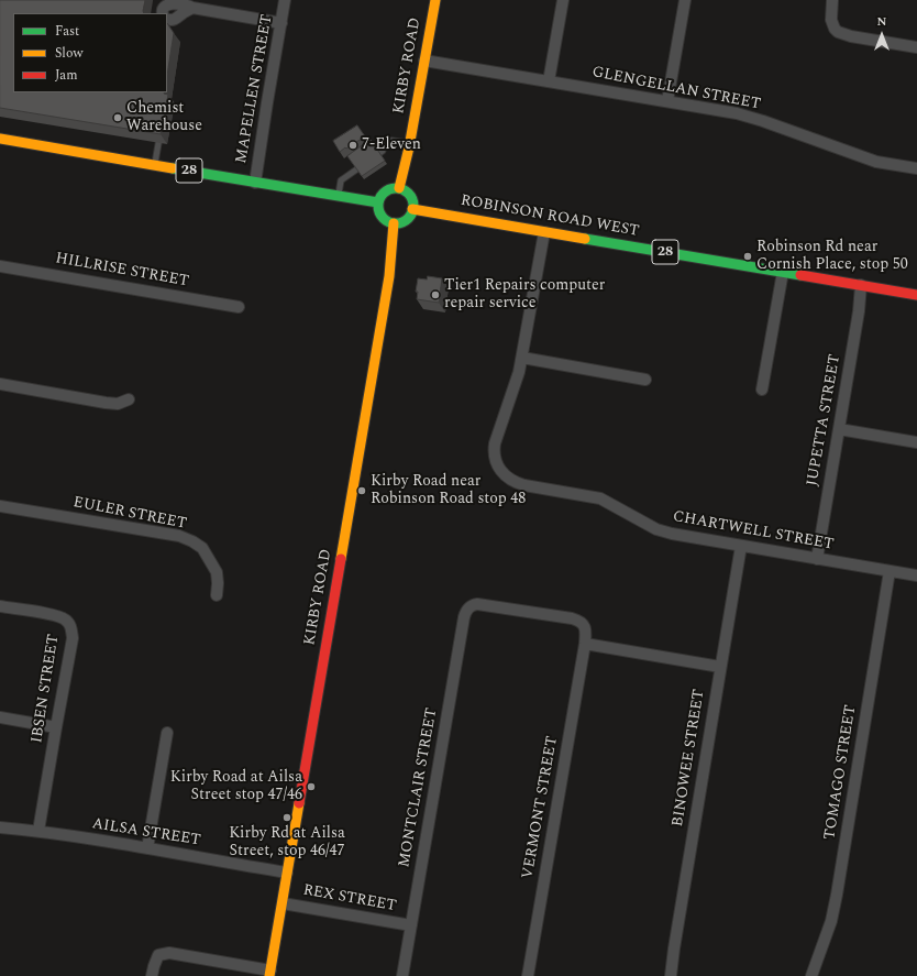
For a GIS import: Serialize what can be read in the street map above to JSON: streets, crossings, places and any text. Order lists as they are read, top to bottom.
{
  "streets": {
    "main road": ["KIRBY ROAD", "28", "ROBINSON ROAD WEST"],
    "street": [
      "MAPELLEN STREET",
      "GLENGELLAN STREET",
      "HILLRISE STREET",
      "JUPETTA STREET",
      "EULER STREET",
      "CHARTWELL STREET",
      "IBSEN STREET",
      "BINOWEE STREET",
      "TOMAGO STREET",
      "MONTCLAIR STREET",
      "VERMONT STREET",
      "AILSA STREET",
      "REX STREET"
    ]
  },
  "crossings": [
    ["KIRBY ROAD", "GLENGELLAN STREET"],
    ["KIRBY ROAD", "28"],
    ["KIRBY ROAD", "ROBINSON ROAD WEST"],
    ["KIRBY ROAD", "AILSA STREET"],
    ["KIRBY ROAD", "REX STREET"],
    ["MAPELLEN STREET", "28"],
    ["28", "ROBINSON ROAD WEST"],
    ["ROBINSON ROAD WEST", "JUPETTA STREET"],
    ["ROBINSON ROAD WEST", "CHARTWELL STREET"],
    ["JUPETTA STREET", "CHARTWELL STREET"],
    ["CHARTWELL STREET", "BINOWEE STREET"],
    ["CHARTWELL STREET", "TOMAGO STREET"],
    ["IBSEN STREET", "AILSA STREET"],
    ["MONTCLAIR STREET", "VERMONT STREET"],
    ["MONTCLAIR STREET", "REX STREET"]
  ],
  "places": [
    "Chemist Warehouse",
    "7-Eleven",
    "Robinson Rd near Cornish Place, stop 50",
    "Tier1 Repairs computer repair service",
    "Kirby Road near Robinson Road stop 48",
    "Kirby Road at Ailsa Street stop 47/46",
    "Kirby Rd at Ailsa Street, stop 46/47"
  ],
  "legend": ["Fast", "Slow", "Jam"],
  "north": "top"
}
